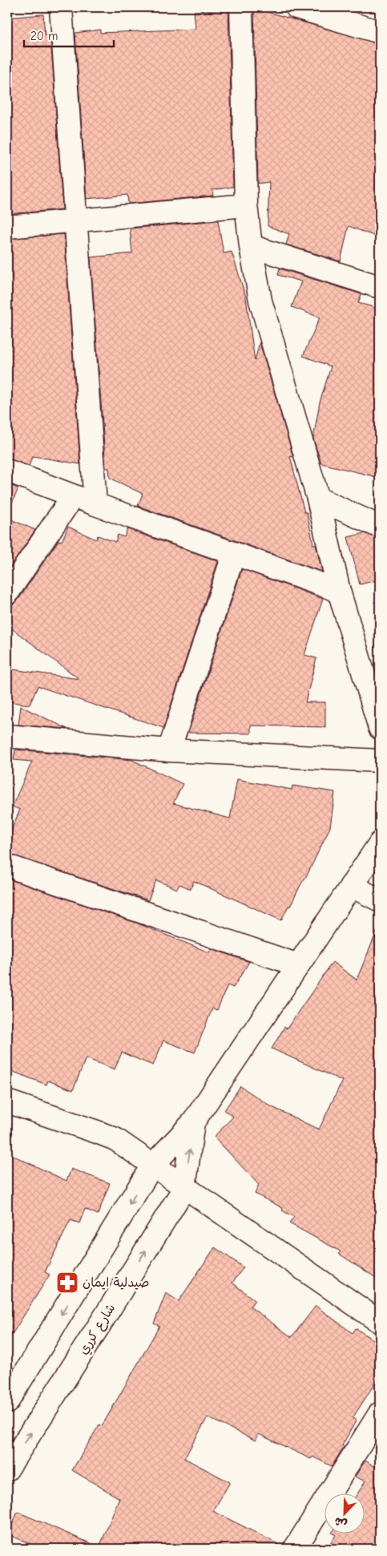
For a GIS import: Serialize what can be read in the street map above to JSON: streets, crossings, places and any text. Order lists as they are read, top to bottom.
{
  "streets": {
    "street": ["شارع كرري"]
  },
  "places": {
    "pharmacy": ["صيدلية ايمان"]
  },
  "scale_bar": "20 m",
  "north": "bottom left"
}
